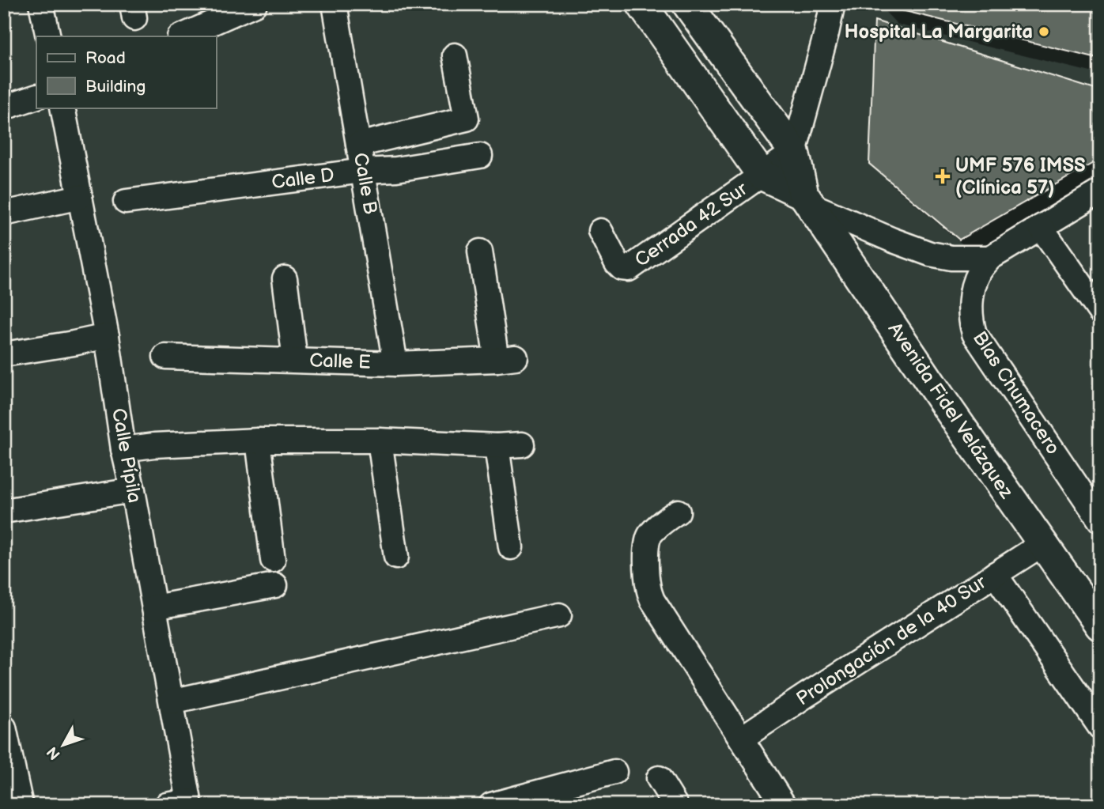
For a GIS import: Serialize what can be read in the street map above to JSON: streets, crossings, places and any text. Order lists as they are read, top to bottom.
{
  "streets": {
    "main road": ["Avenida Fidel Velázquez"],
    "street": [
      "Calle D",
      "Calle B",
      "Cerrada 42 Sur",
      "Calle E",
      "Blas Chumacero",
      "Calle Pípila",
      "Prolongación de la 40 Sur"
    ]
  },
  "crossings": [
    ["Calle D", "Calle B"],
    ["Calle B", "Calle E"],
    ["Cerrada 42 Sur", "Avenida Fidel Velázquez"],
    ["Avenida Fidel Velázquez", "Prolongación de la 40 Sur"]
  ],
  "places": {
    "other": ["Hospital La Margarita"],
    "health": ["UMF 576 IMSS (Clínica 57)"]
  },
  "legend": ["Road", "Building"],
  "north": "bottom left"
}
